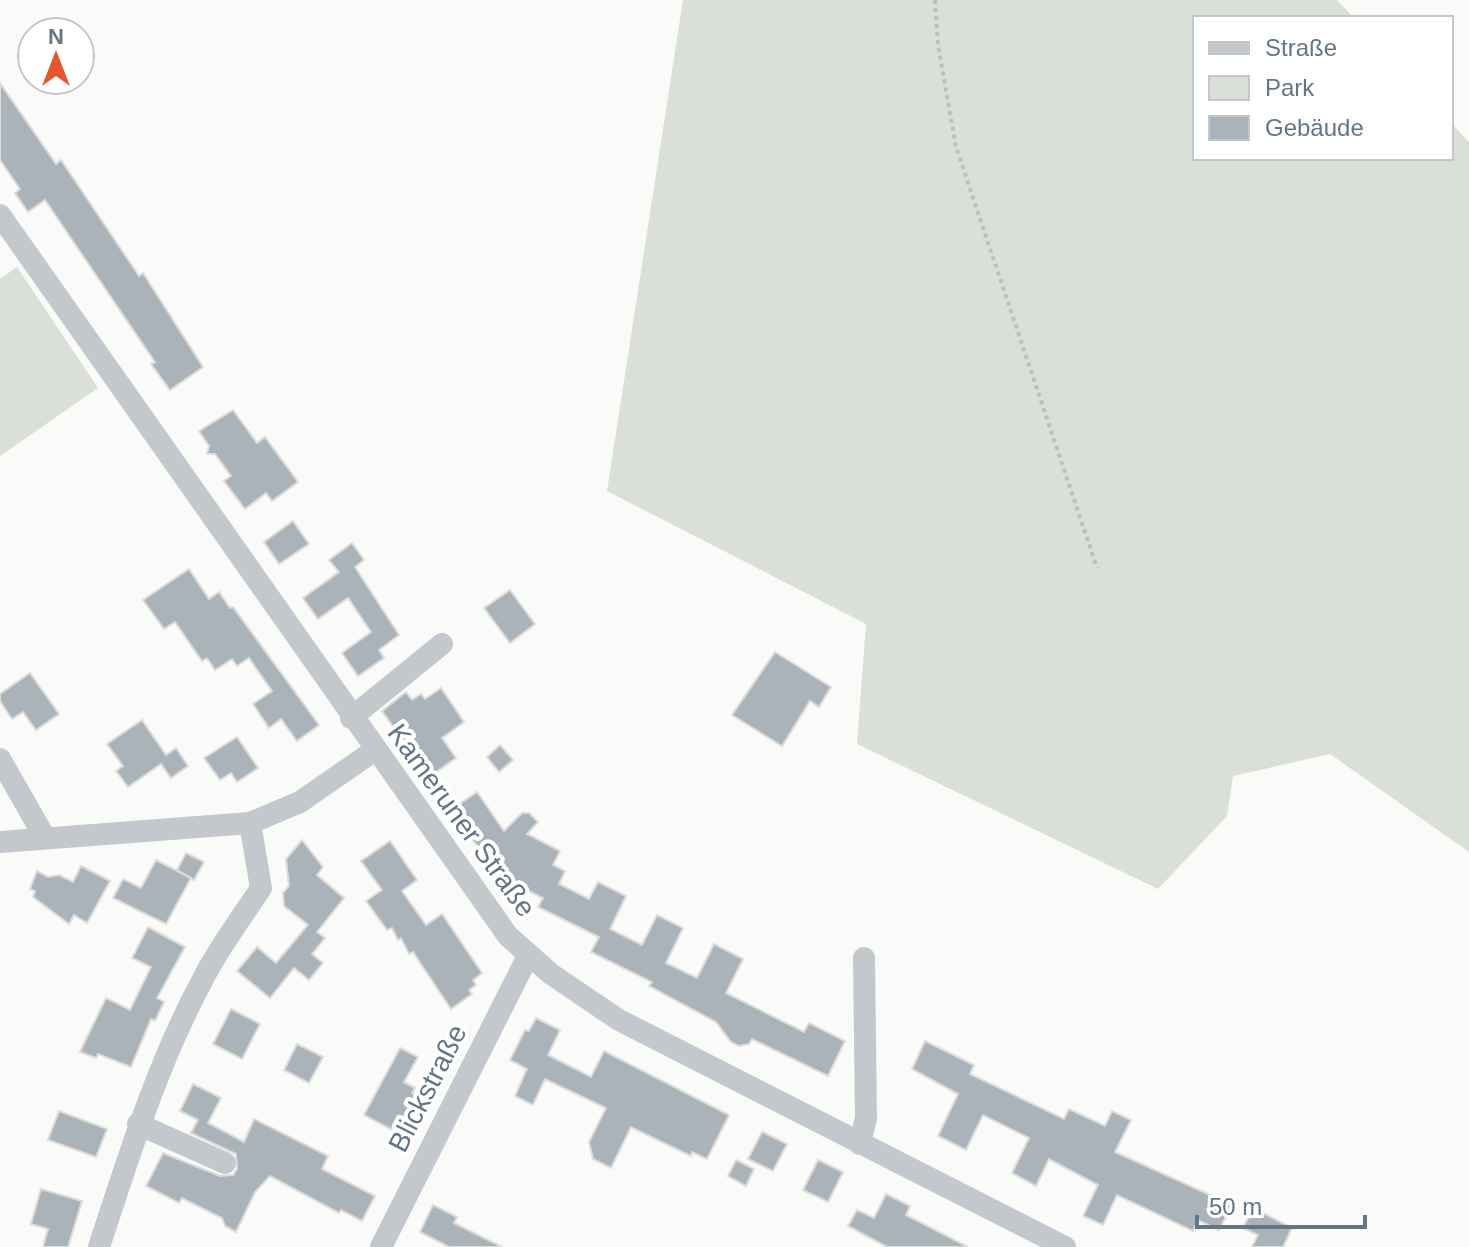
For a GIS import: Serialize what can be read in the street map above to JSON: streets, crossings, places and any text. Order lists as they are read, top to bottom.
{
  "streets": {
    "street": ["Kameruner Straße", "Blickstraße"]
  },
  "crossings": [
    ["Kameruner Straße", "Blickstraße"]
  ],
  "legend": ["Straße", "Park", "Gebäude"],
  "scale_bar": "50 m",
  "north": "top"
}
